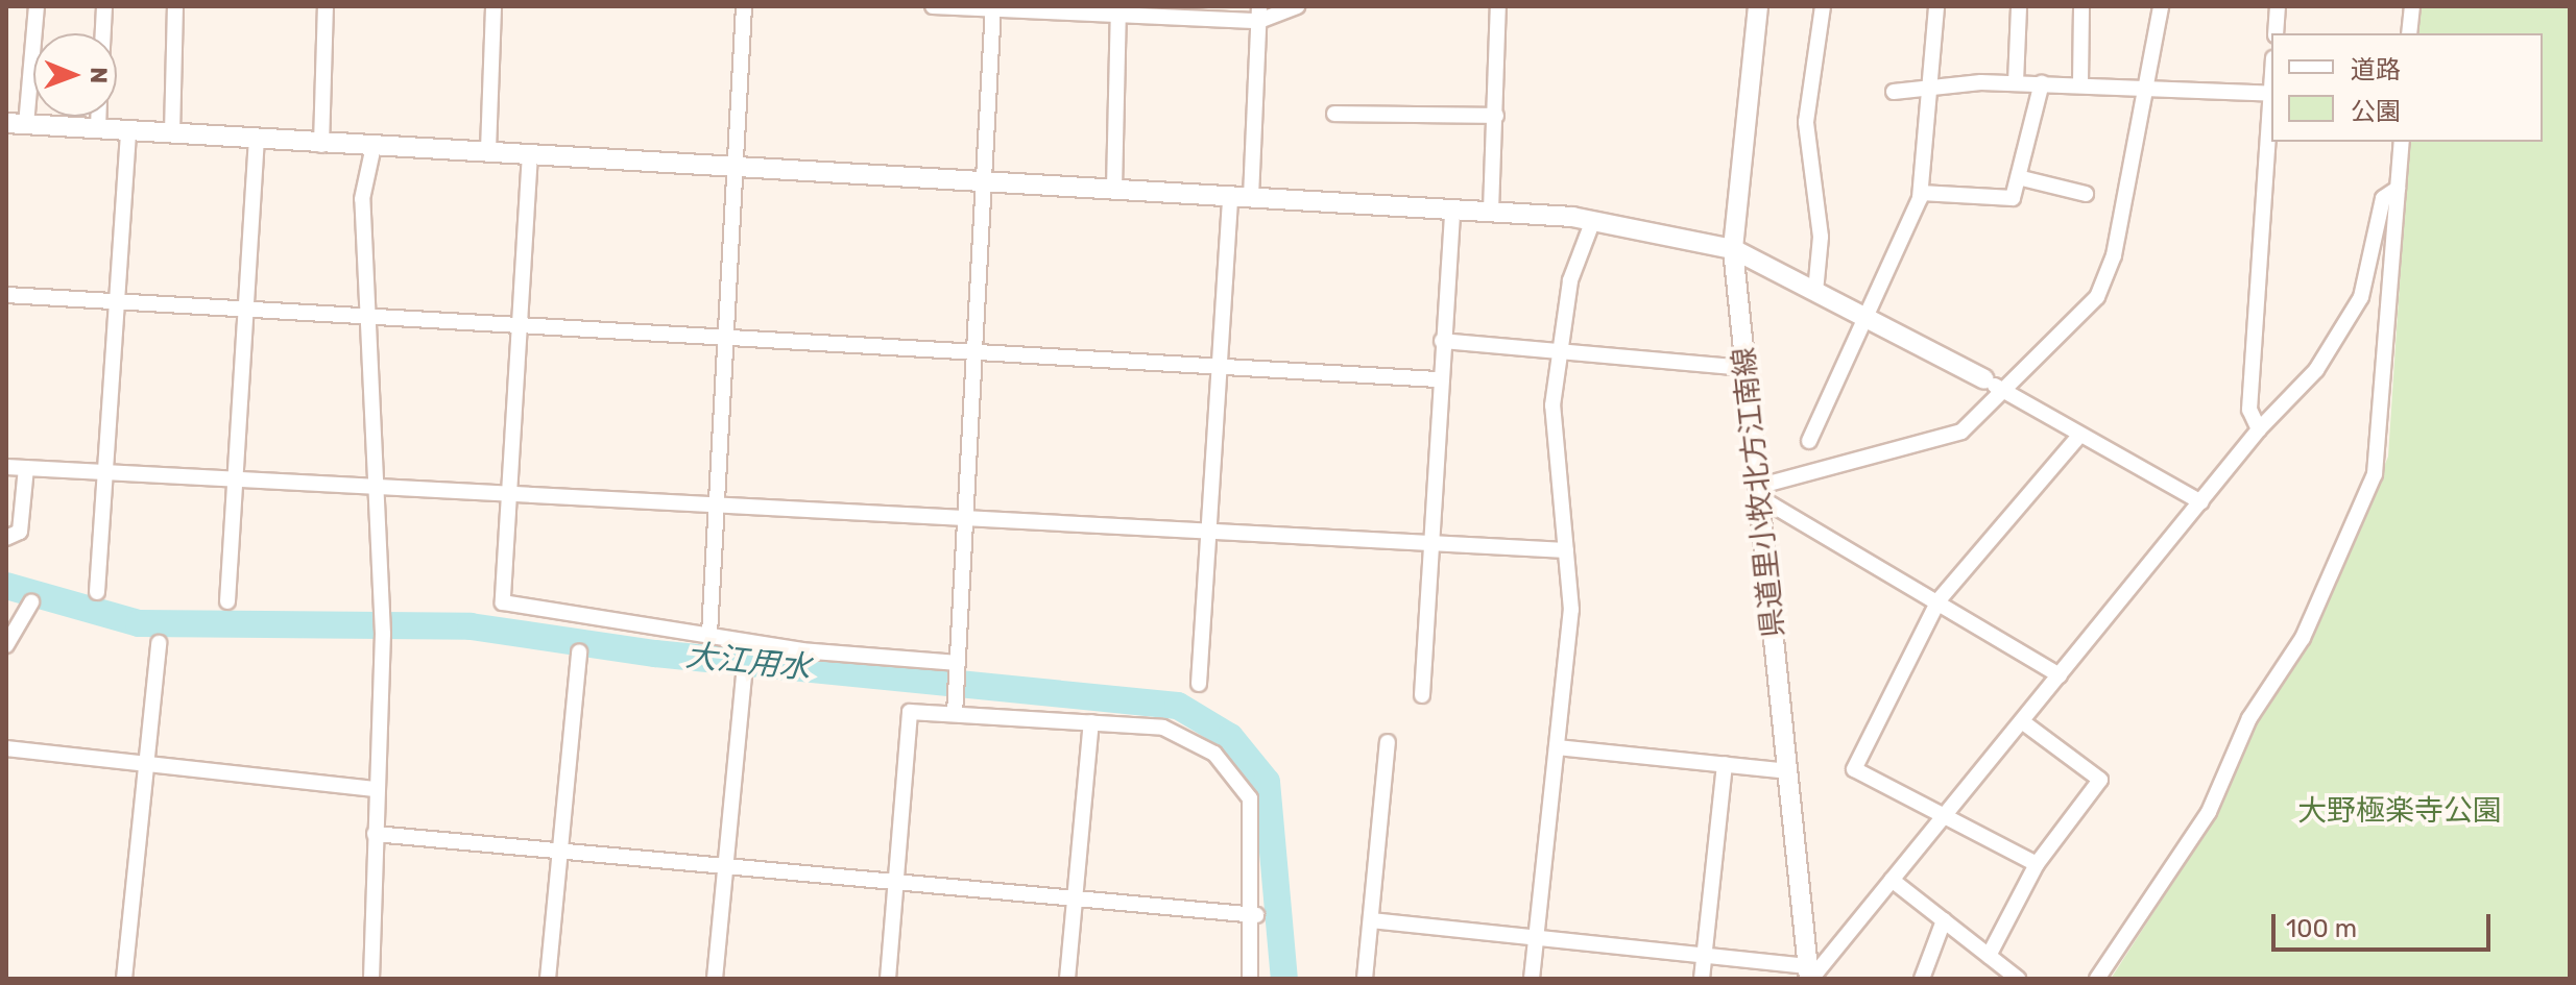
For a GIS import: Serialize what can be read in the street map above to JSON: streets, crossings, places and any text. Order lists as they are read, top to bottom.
{
  "streets": {
    "street": ["県道里小牧北方江南線"]
  },
  "water": ["大江用水"],
  "parks": ["大野極楽寺公園"],
  "legend": ["道路", "公園"],
  "scale_bar": "100 m",
  "north": "right"
}
